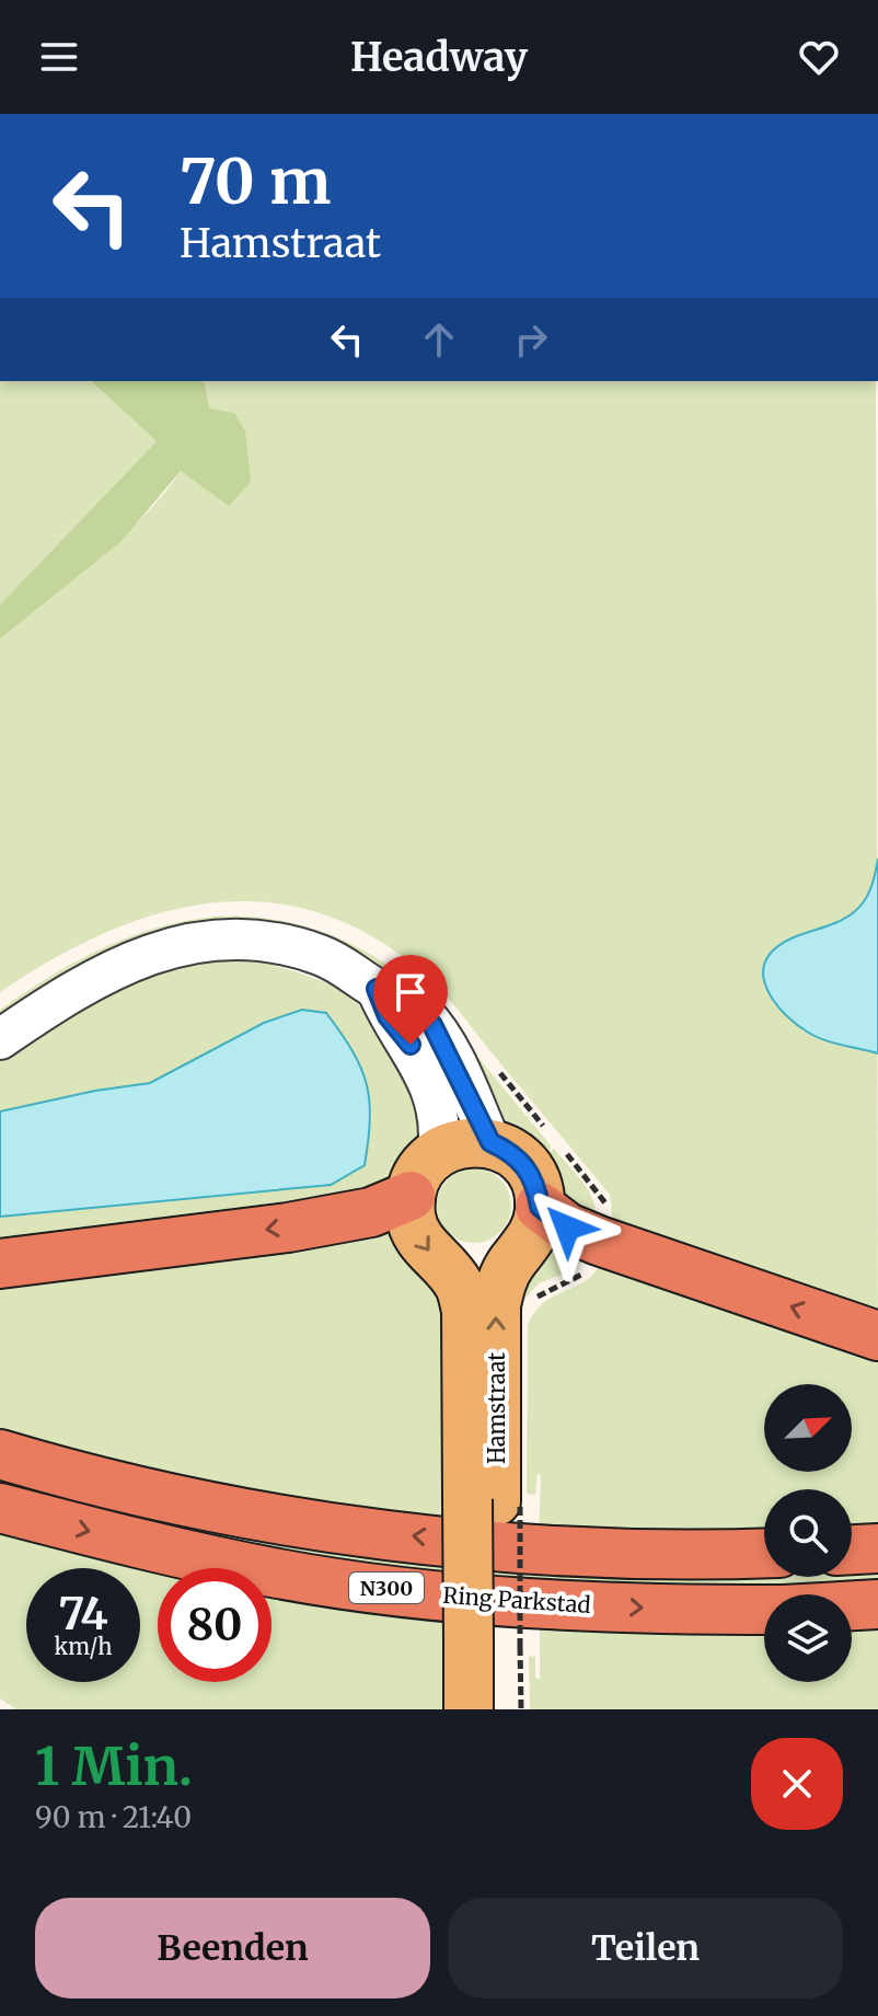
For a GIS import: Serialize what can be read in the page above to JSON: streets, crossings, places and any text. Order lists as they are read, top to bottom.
{
  "streets": {
    "highway": ["N300", "Ring Parkstad"],
    "main road": ["Hamstraat"]
  },
  "north": "top right",
  "page": {
    "header": "Headway",
    "turn": ["70 m", "Hamstraat"],
    "speed": "74 km/h",
    "limit": "80",
    "heading": ["1 Min.", "90 m · 21:40"],
    "buttons": ["Beenden", "Teilen"]
  }
}
